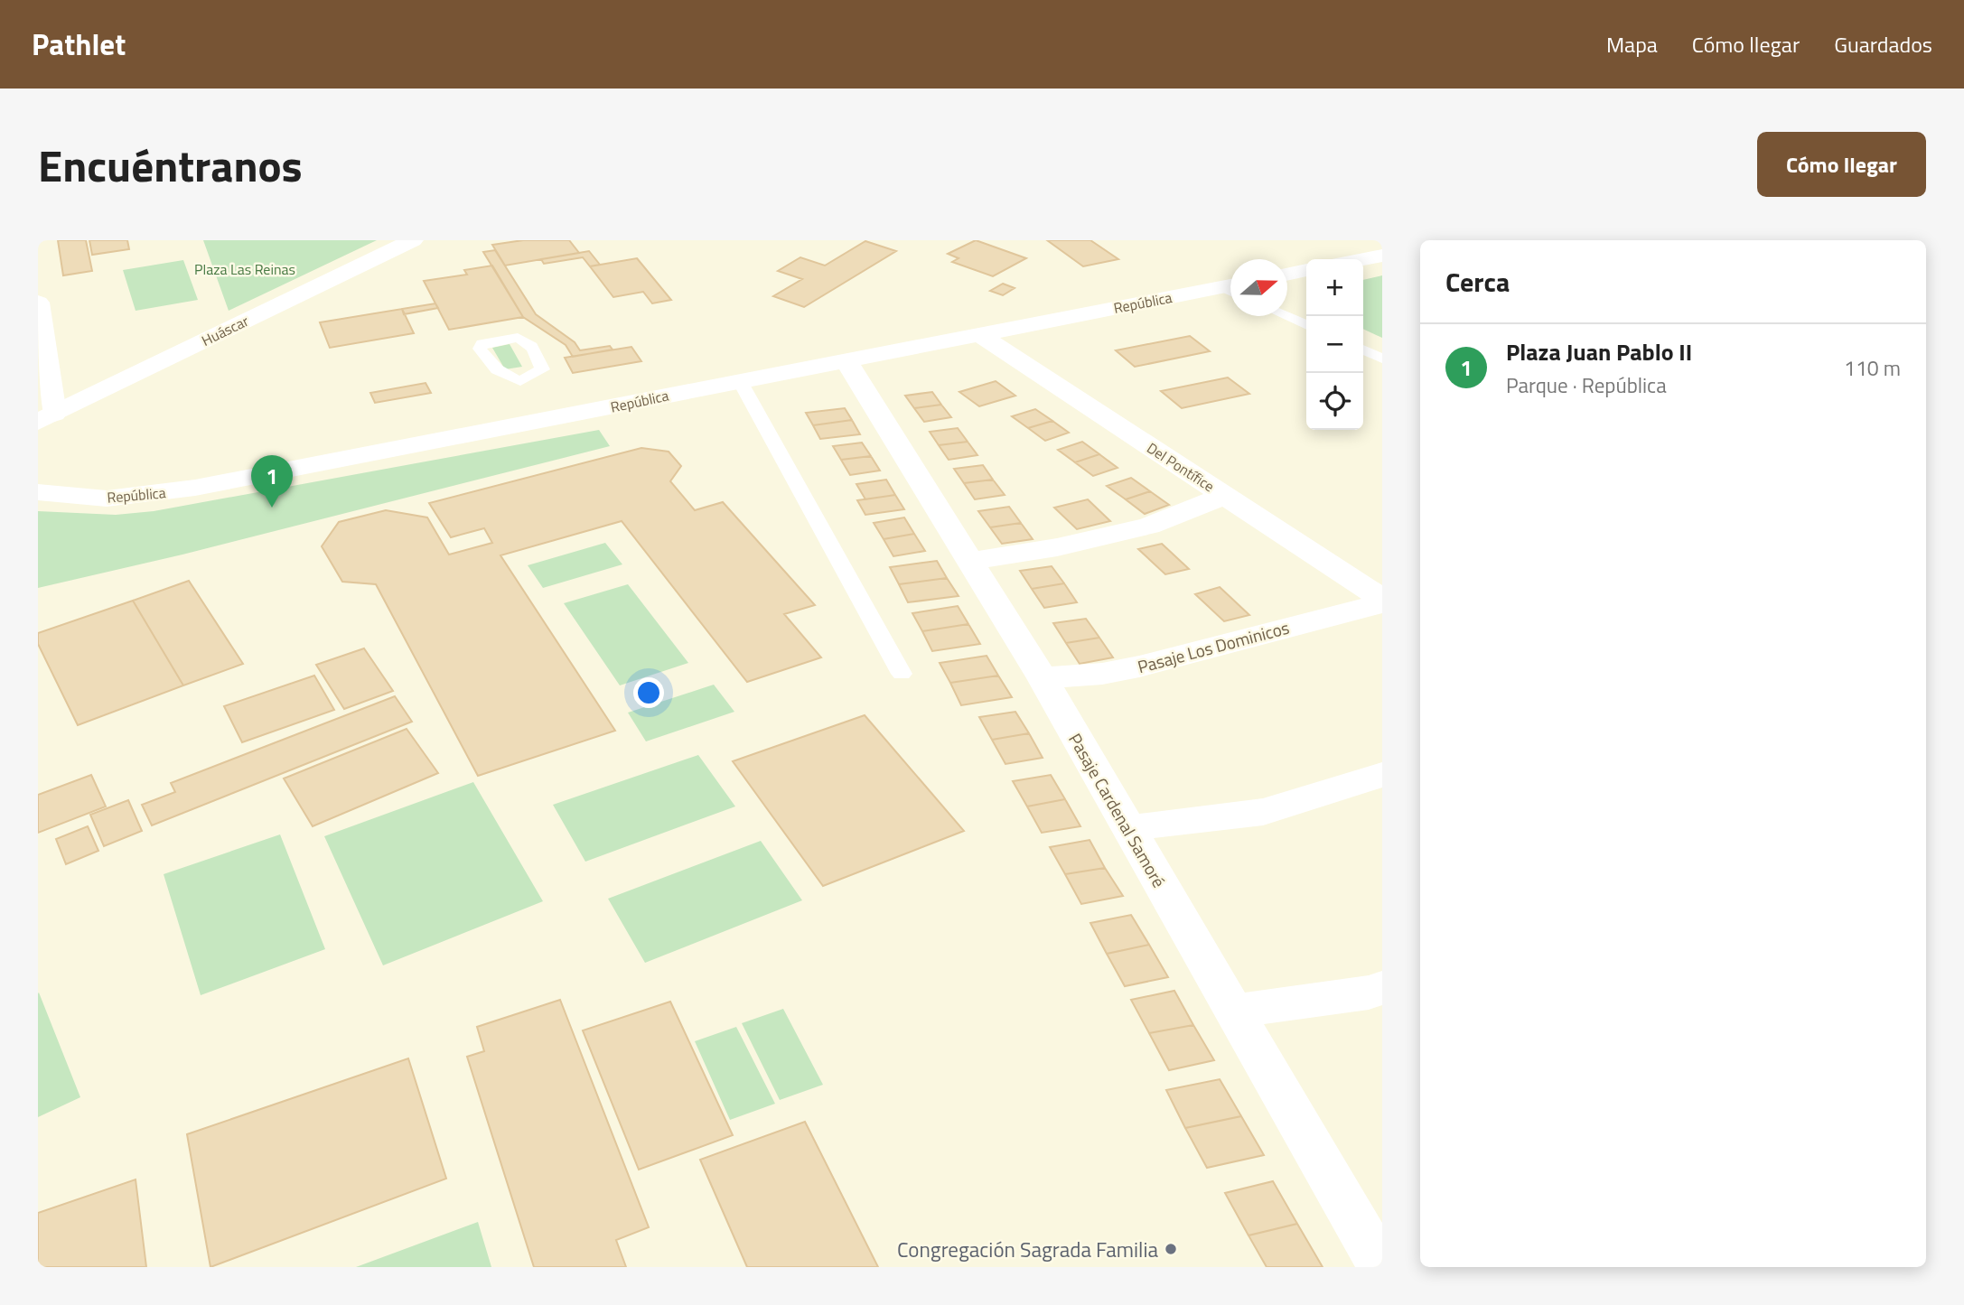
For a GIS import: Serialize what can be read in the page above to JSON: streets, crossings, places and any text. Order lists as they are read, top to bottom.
{
  "streets": {
    "street": [
      "República",
      "Huáscar",
      "Del Pontífice",
      "Pasaje Los Dominicos",
      "Pasaje Cardenal Samoré"
    ]
  },
  "crossings": [
    ["República", "Del Pontífice"],
    ["República", "Pasaje Cardenal Samoré"],
    ["Del Pontífice", "Pasaje Los Dominicos"],
    ["Pasaje Los Dominicos", "Pasaje Cardenal Samoré"]
  ],
  "parks": ["Plaza Las Reinas"],
  "places": ["Congregación Sagrada Familia"],
  "north": "right",
  "page": {
    "header": "Pathlet",
    "nav": ["Mapa", "Cómo llegar", "Guardados"],
    "title": "Encuéntranos",
    "buttons": "Cómo llegar",
    "heading": "Cerca",
    "map_buttons": ["+", "−"],
    "list": [
      {
        "mark": "1",
        "name": "Plaza Juan Pablo II",
        "note": "Parque · República",
        "value": "110 m"
      }
    ],
    "pins": "1"
  }
}
